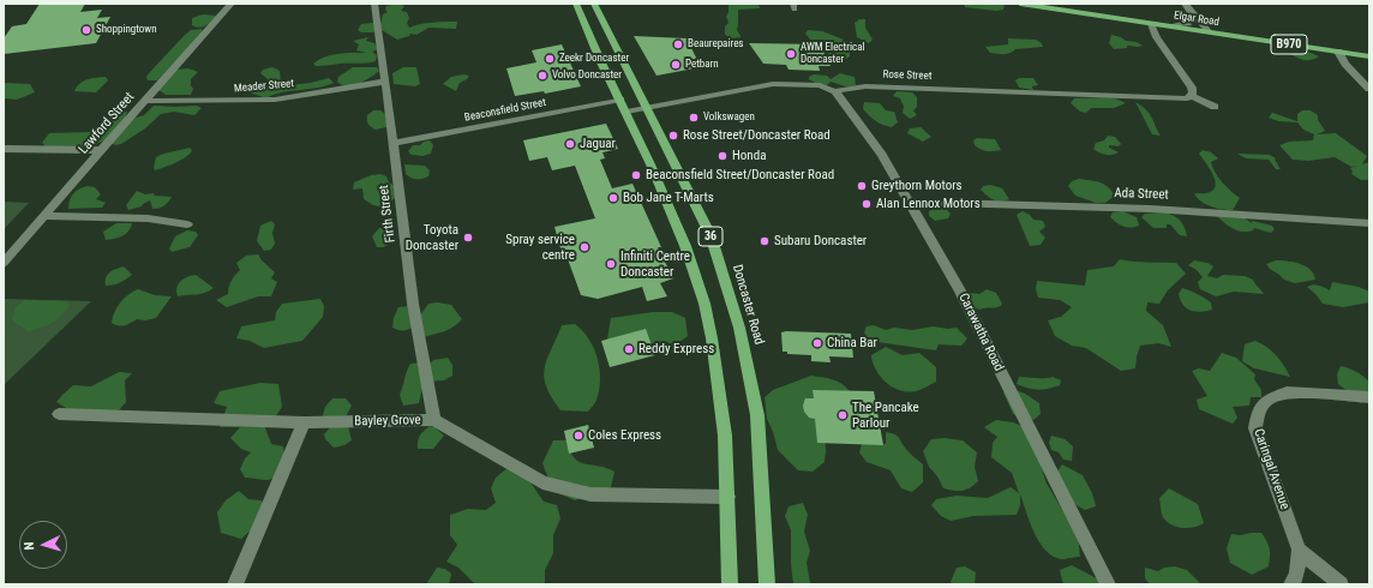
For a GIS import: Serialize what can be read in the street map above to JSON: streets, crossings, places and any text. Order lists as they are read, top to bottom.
{
  "streets": {
    "main road": [
      "Elgar Road",
      "B970",
      "36",
      "Doncaster Road"
    ],
    "street": [
      "Rose Street",
      "Meader Street",
      "Beaconsfield Street",
      "Lawford Street",
      "Ada Street",
      "Firth Street",
      "Carawatha Road",
      "Bayley Grove",
      "Caringal Avenue"
    ]
  },
  "crossings": [
    ["Rose Street", "Beaconsfield Street"],
    ["Rose Street", "Doncaster Road"],
    ["Rose Street", "Carawatha Road"],
    ["Meader Street", "Lawford Street"],
    ["Meader Street", "Firth Street"],
    ["Beaconsfield Street", "Firth Street"],
    ["Beaconsfield Street", "Doncaster Road"],
    ["Ada Street", "Carawatha Road"],
    ["Firth Street", "Bayley Grove"],
    ["Doncaster Road", "Bayley Grove"]
  ],
  "places": [
    "Shoppingtown",
    "Beaurepaires",
    "AWM Electrical Doncaster",
    "Zeekr Doncaster",
    "Petbarn",
    "Volvo Doncaster",
    "Volkswagen",
    "Rose Street/Doncaster Road",
    "Jaguar",
    "Honda",
    "Beaconsfield Street/Doncaster Road",
    "Greythorn Motors",
    "Bob Jane T-Marts",
    "Alan Lennox Motors",
    "Toyota Doncaster",
    "Subaru Doncaster",
    "Spray service centre",
    "Infiniti Centre Doncaster",
    "China Bar",
    "Reddy Express",
    "The Pancake Parlour",
    "Coles Express"
  ],
  "north": "left"
}
